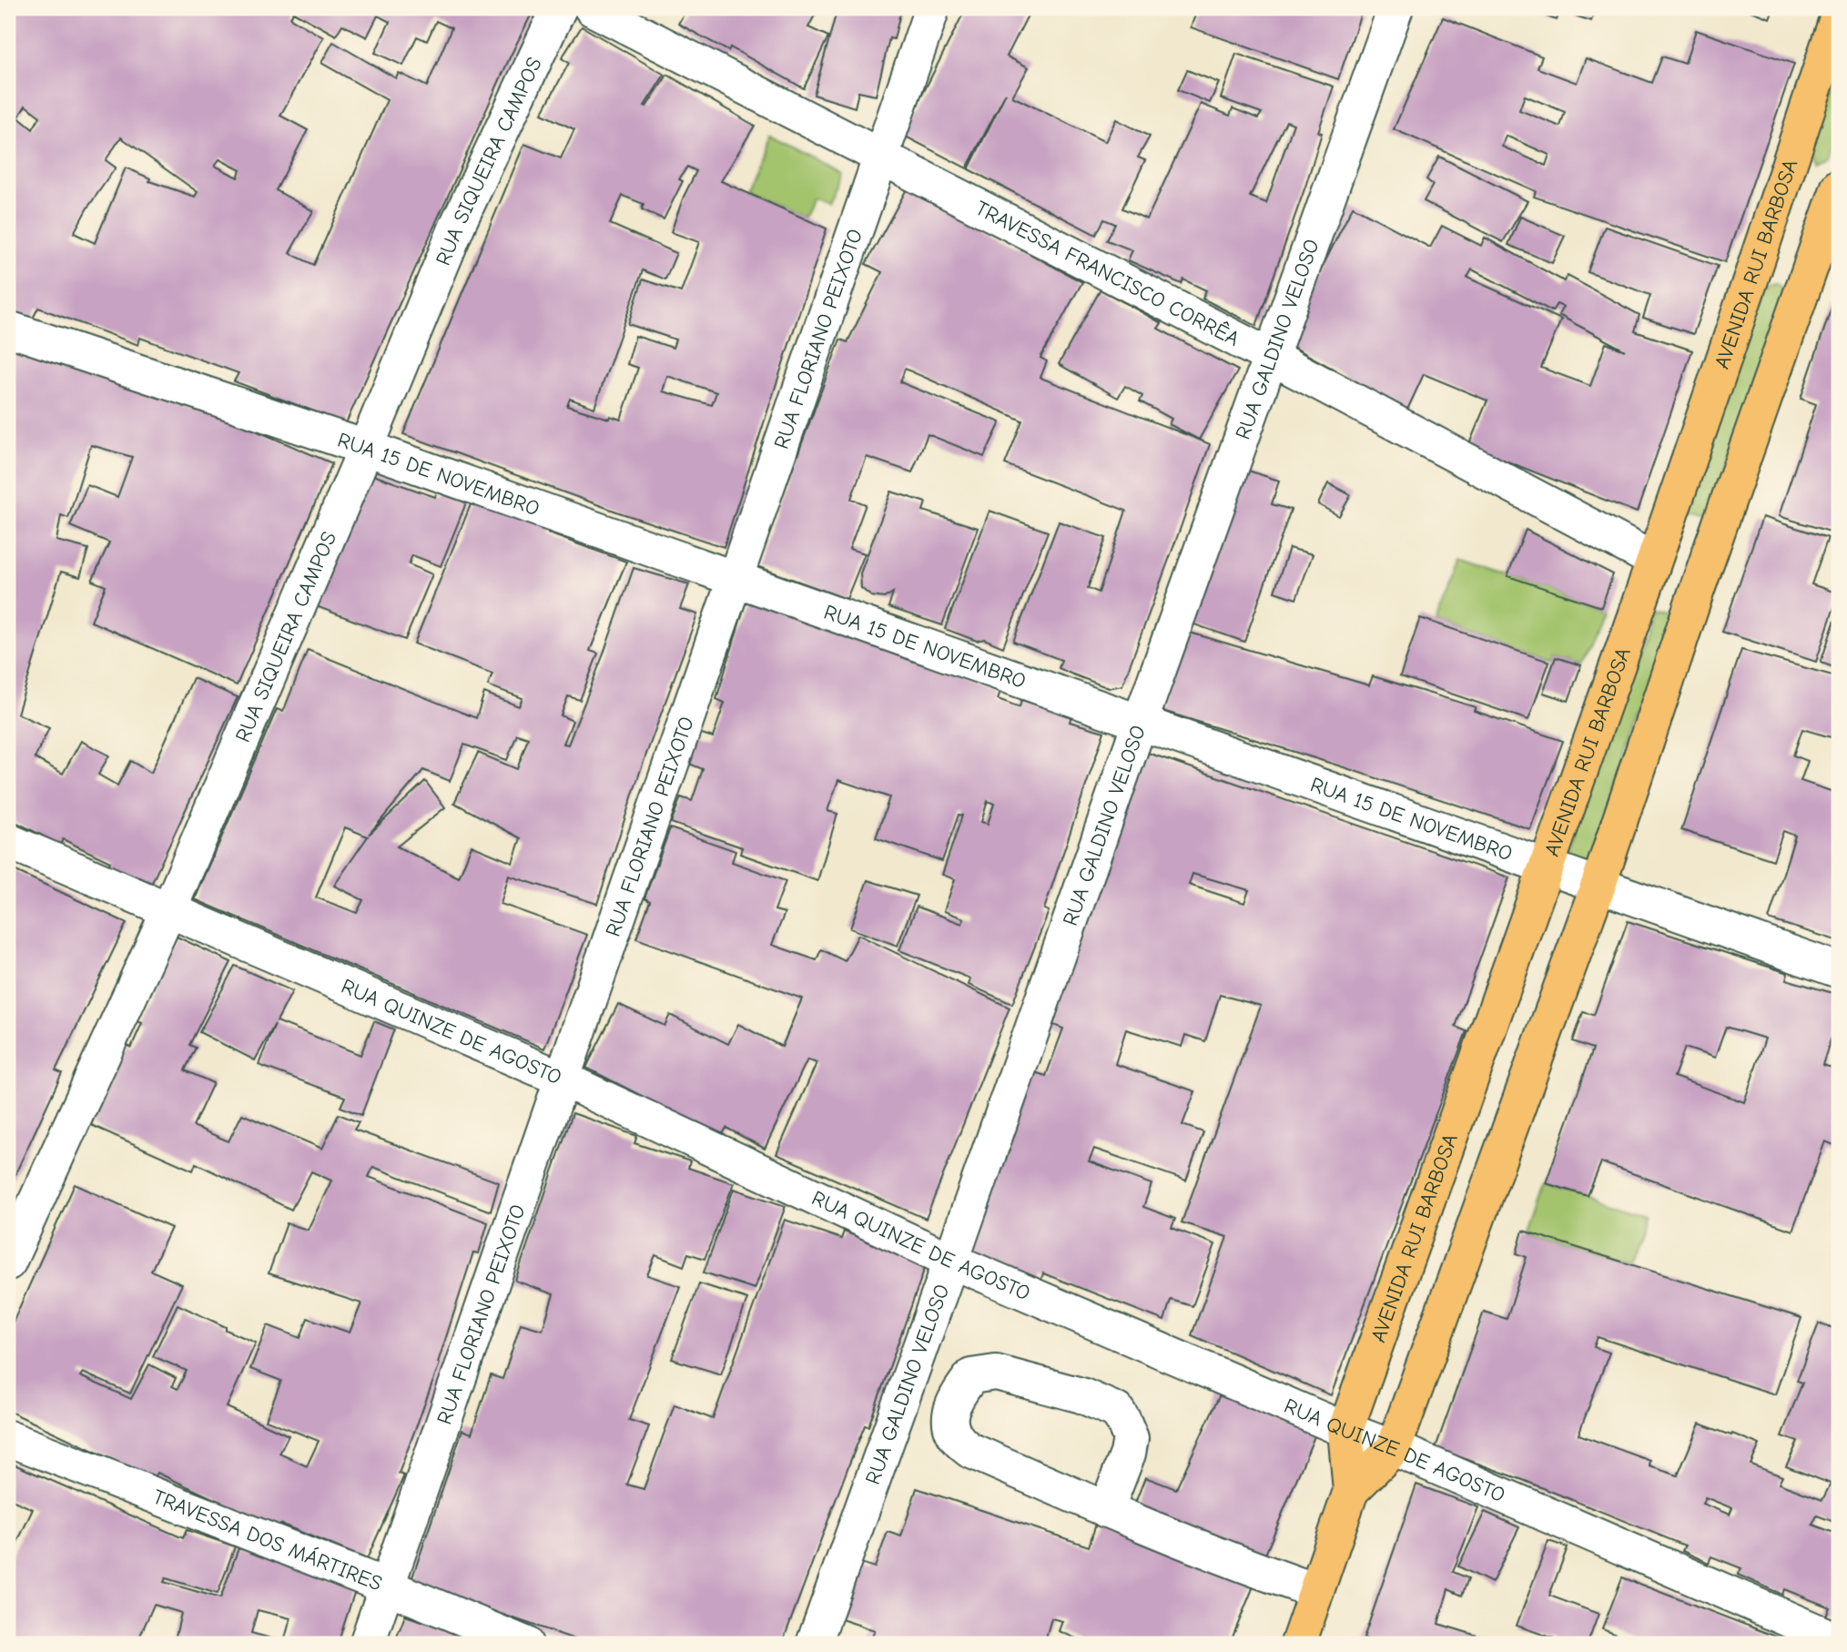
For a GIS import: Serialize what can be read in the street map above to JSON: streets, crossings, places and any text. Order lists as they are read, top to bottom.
{
  "streets": {
    "main road": ["AVENIDA RUI BARBOSA"],
    "street": [
      "RUA SIQUEIRA CAMPOS",
      "TRAVESSA FRANCISCO CORRÊA",
      "RUA FLORIANO PEIXOTO",
      "RUA GALDINO VELOSO",
      "RUA 15 DE NOVEMBRO",
      "RUA QUINZE DE AGOSTO",
      "TRAVESSA DOS MÁRTIRES"
    ]
  },
  "crossings": [
    ["RUA SIQUEIRA CAMPOS", "RUA 15 DE NOVEMBRO"],
    ["RUA SIQUEIRA CAMPOS", "RUA QUINZE DE AGOSTO"],
    ["AVENIDA RUI BARBOSA", "TRAVESSA FRANCISCO CORRÊA"],
    ["AVENIDA RUI BARBOSA", "RUA 15 DE NOVEMBRO"],
    ["AVENIDA RUI BARBOSA", "RUA QUINZE DE AGOSTO"],
    ["TRAVESSA FRANCISCO CORRÊA", "RUA FLORIANO PEIXOTO"],
    ["TRAVESSA FRANCISCO CORRÊA", "RUA GALDINO VELOSO"],
    ["RUA FLORIANO PEIXOTO", "RUA 15 DE NOVEMBRO"],
    ["RUA FLORIANO PEIXOTO", "RUA QUINZE DE AGOSTO"],
    ["RUA FLORIANO PEIXOTO", "TRAVESSA DOS MÁRTIRES"],
    ["RUA GALDINO VELOSO", "RUA 15 DE NOVEMBRO"],
    ["RUA GALDINO VELOSO", "RUA QUINZE DE AGOSTO"]
  ]
}
